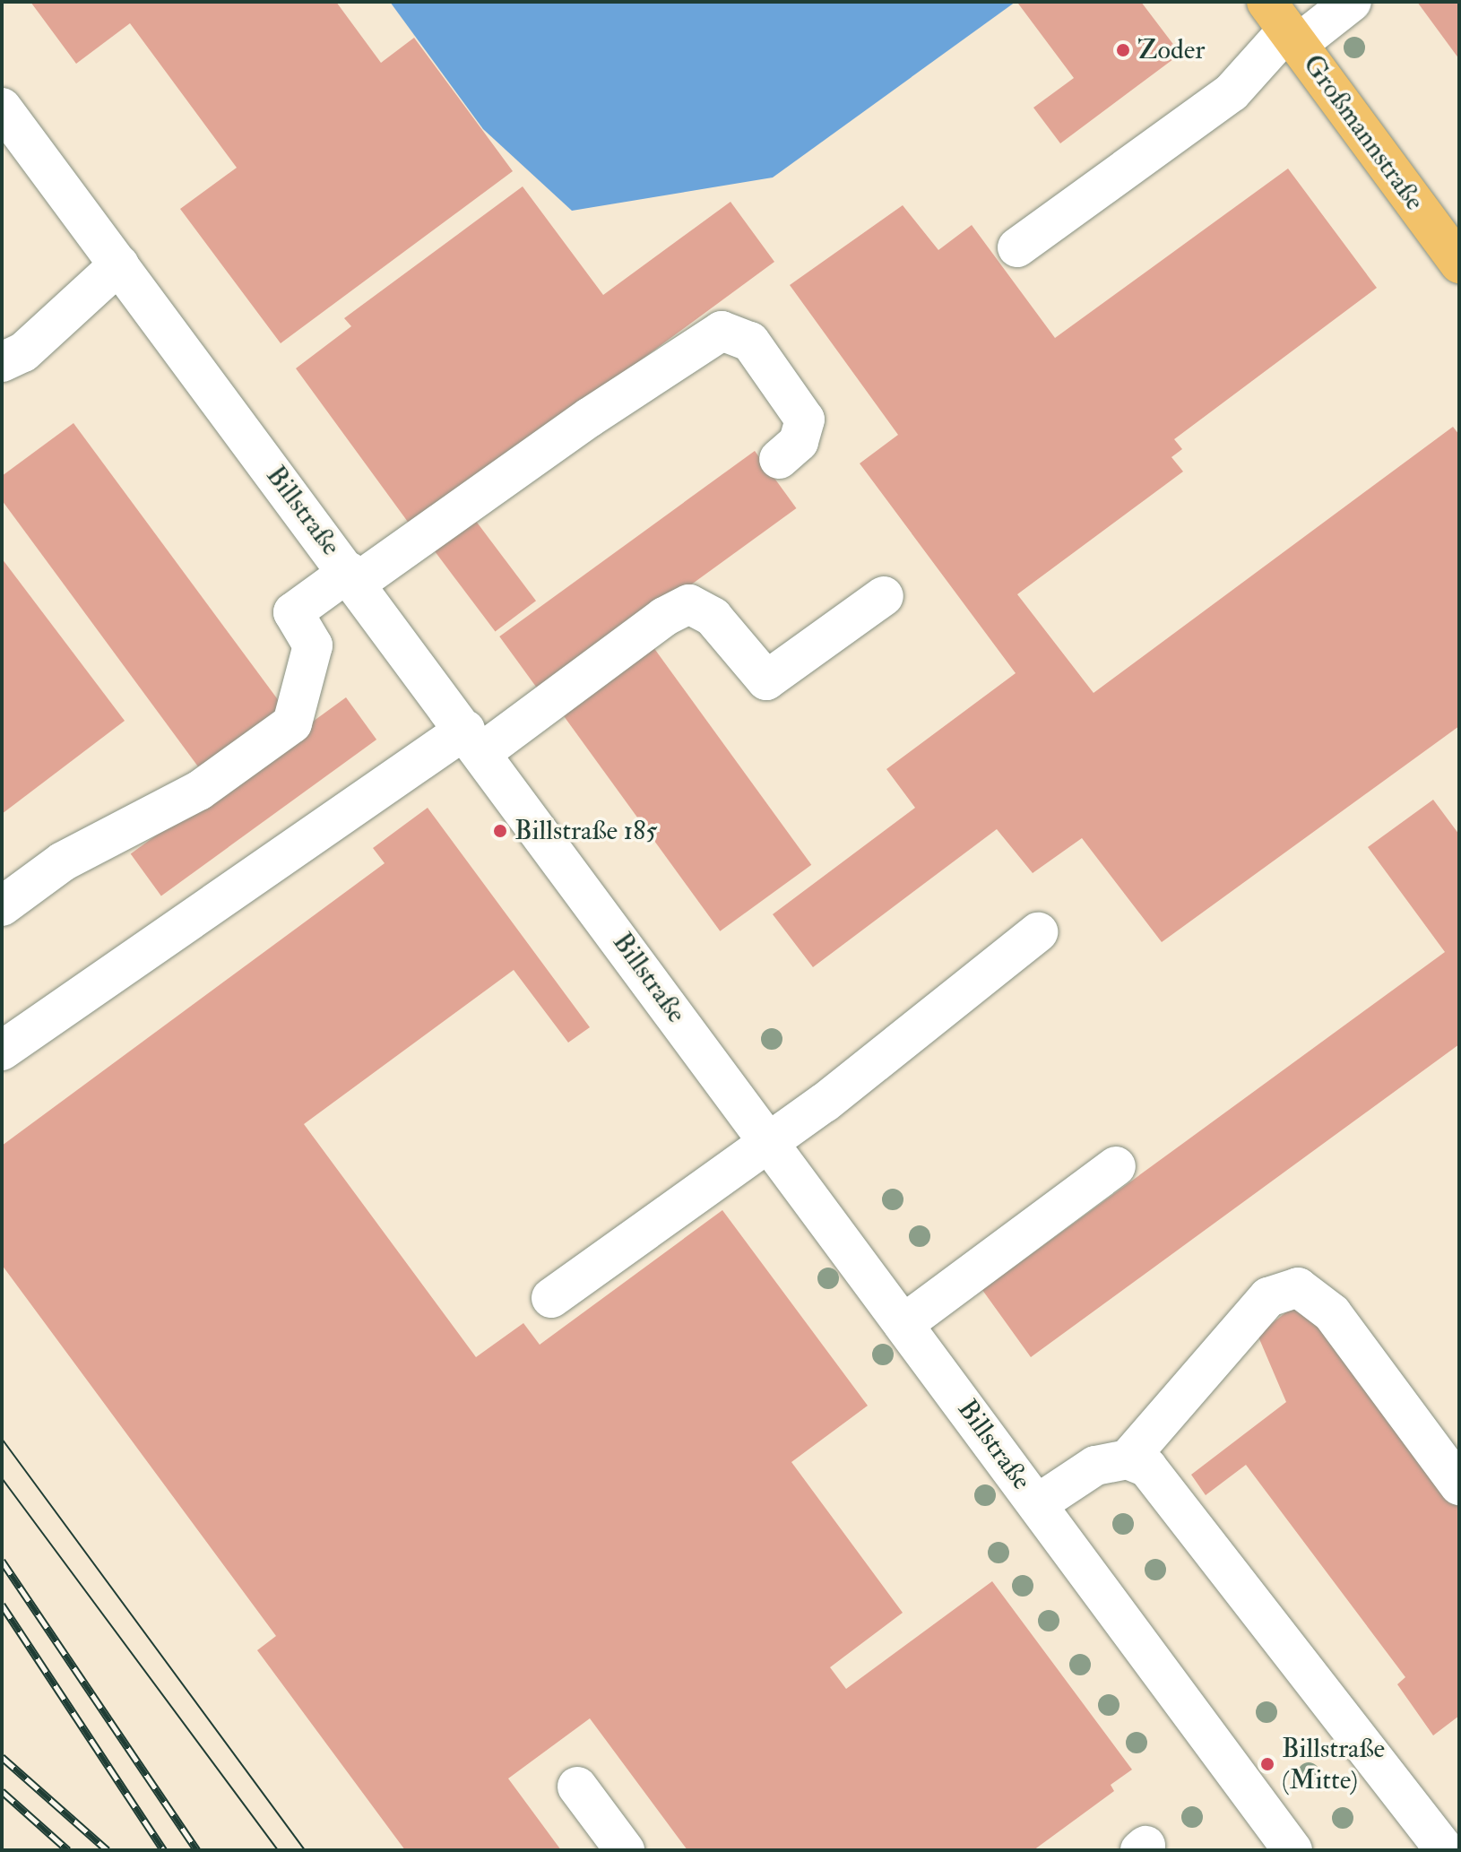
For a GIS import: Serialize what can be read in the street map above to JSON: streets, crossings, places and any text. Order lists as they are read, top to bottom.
{
  "streets": {
    "main road": ["Großmannstraße"],
    "street": ["Billstraße"]
  },
  "places": ["Zoder", "Billstraße 185", "Billstraße (Mitte)"]
}
